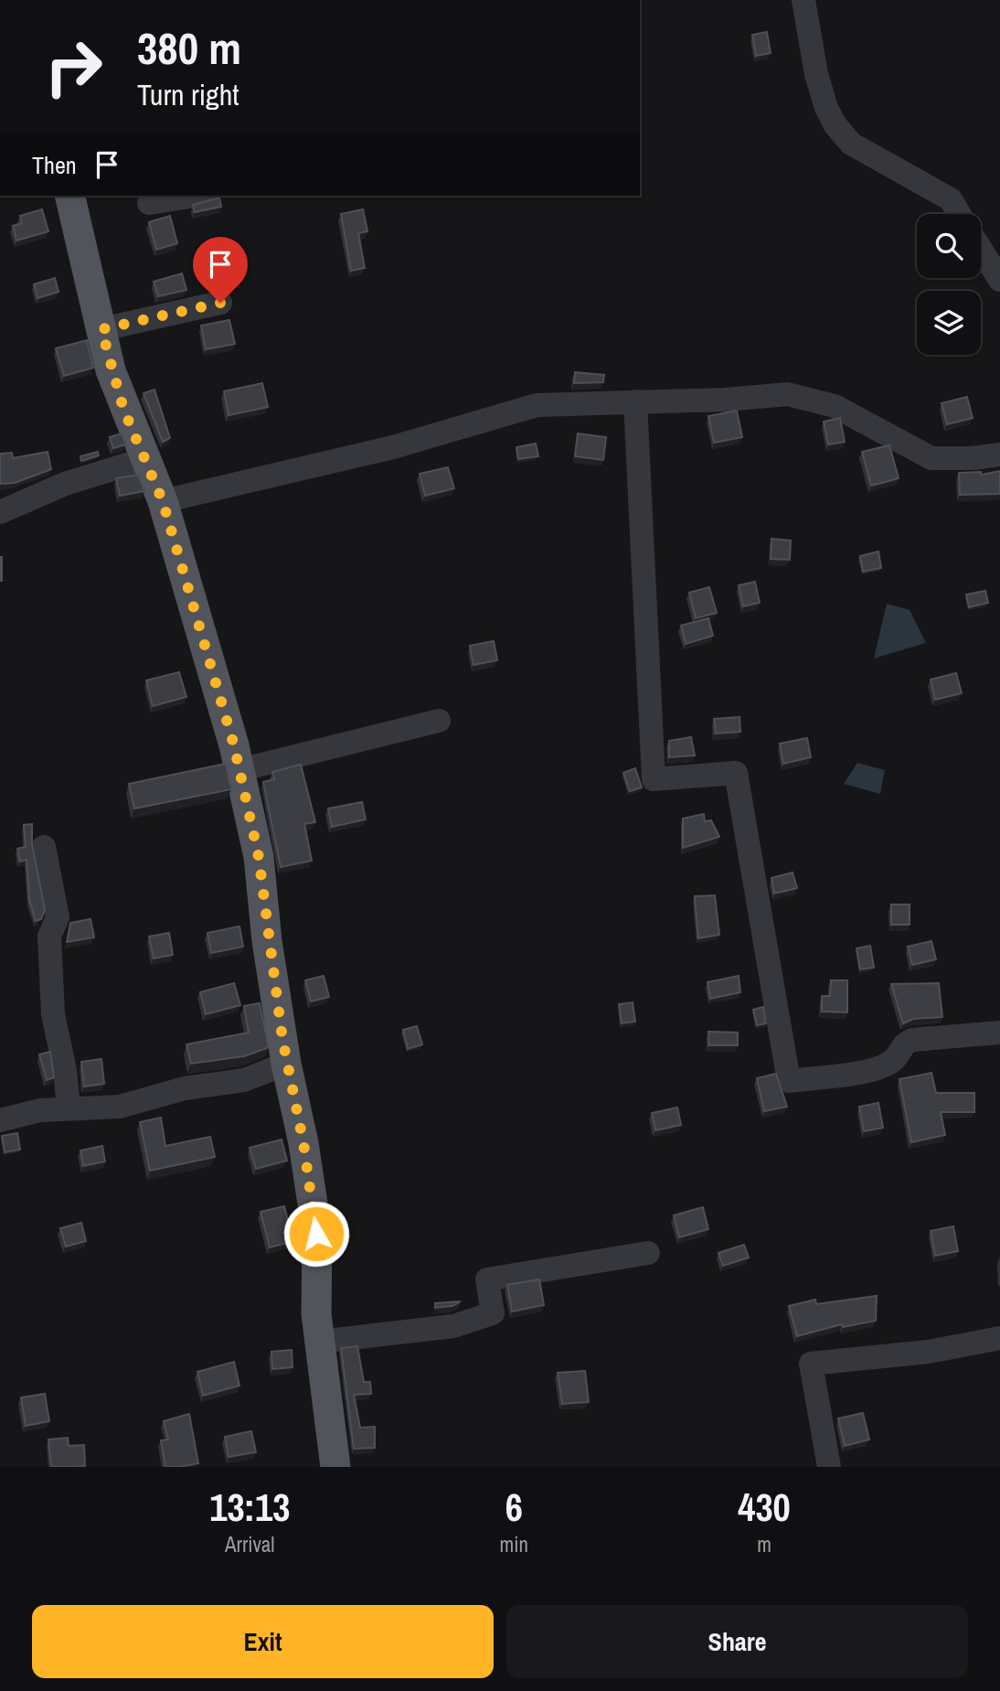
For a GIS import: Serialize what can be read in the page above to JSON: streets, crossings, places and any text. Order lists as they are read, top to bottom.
{
  "page": {
    "turn": ["380 m", "Turn right"],
    "then": "Then",
    "eta": [
      "13:13",
      "Arrival",
      "6",
      "min",
      "430",
      "m"
    ],
    "buttons": ["Exit", "Share"]
  }
}
